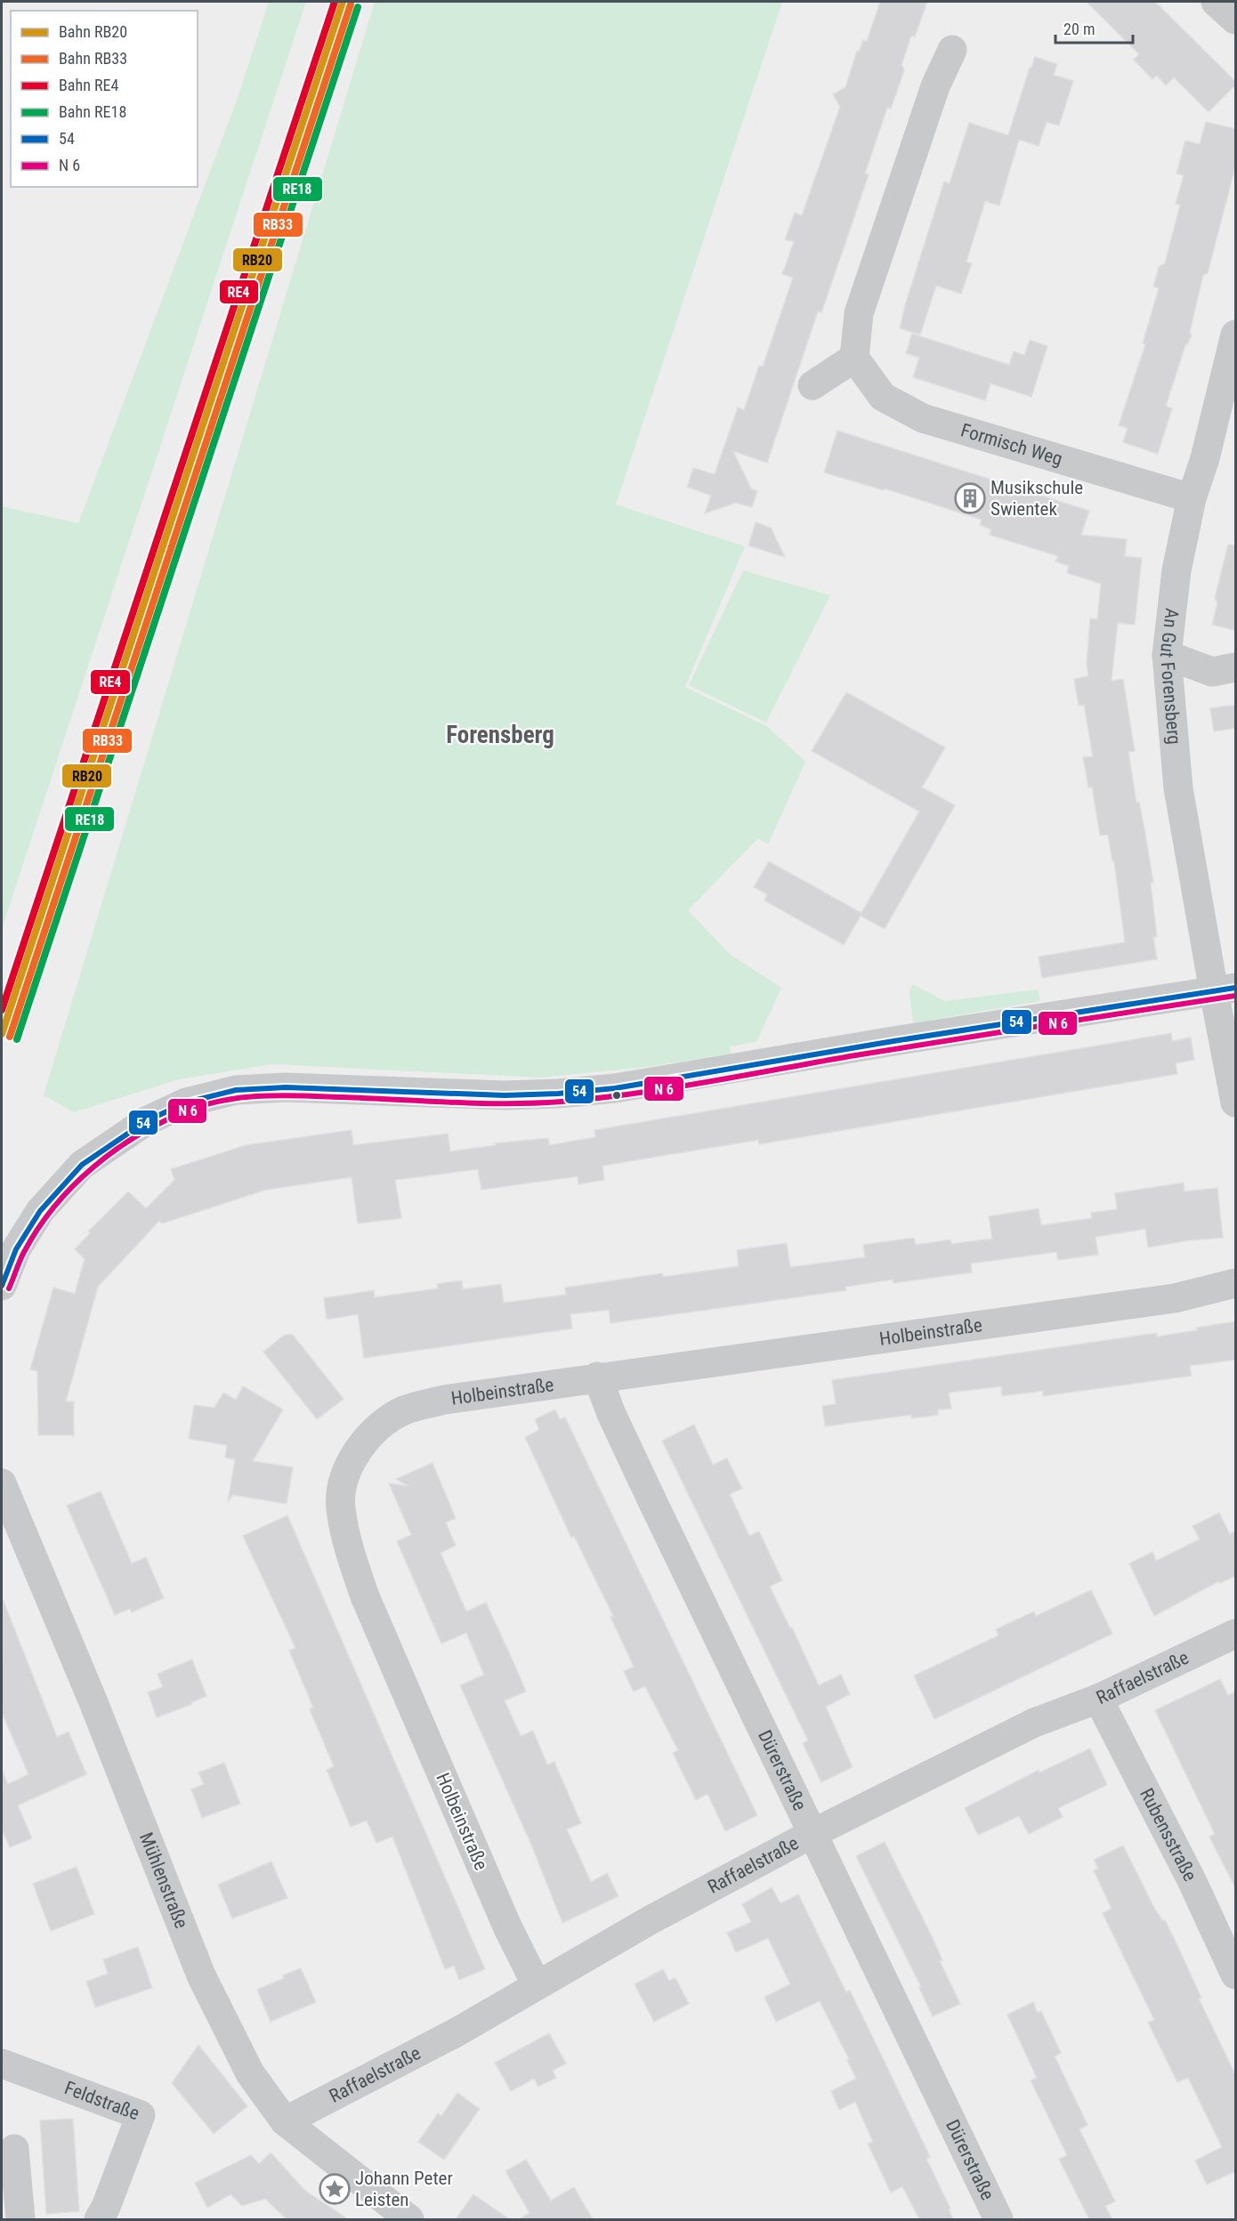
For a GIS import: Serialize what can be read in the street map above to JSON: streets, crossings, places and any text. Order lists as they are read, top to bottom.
{
  "streets": {
    "street": [
      "Formisch Weg",
      "An Gut Forensberg",
      "Holbeinstraße",
      "Raffaelstraße",
      "Dürerstraße",
      "Rubensstraße",
      "Mühlenstraße",
      "Feldstraße"
    ]
  },
  "crossings": [
    ["Formisch Weg", "An Gut Forensberg"],
    ["Holbeinstraße", "Raffaelstraße"],
    ["Holbeinstraße", "Dürerstraße"],
    ["Raffaelstraße", "Dürerstraße"],
    ["Raffaelstraße", "Rubensstraße"],
    ["Raffaelstraße", "Mühlenstraße"]
  ],
  "districts": ["Forensberg"],
  "places": {
    "building": ["Musikschule Swientek"],
    "place": ["Johann Peter Leisten"]
  },
  "lines": [
    "rail line RB20",
    "rail line RE4",
    "rail line RB33",
    "rail line RE18",
    "transit line 54"
  ],
  "legend": [
    "Bahn RB20",
    "Bahn RB33",
    "Bahn RE4",
    "Bahn RE18",
    "54",
    "N 6"
  ],
  "scale_bar": "20 m"
}
